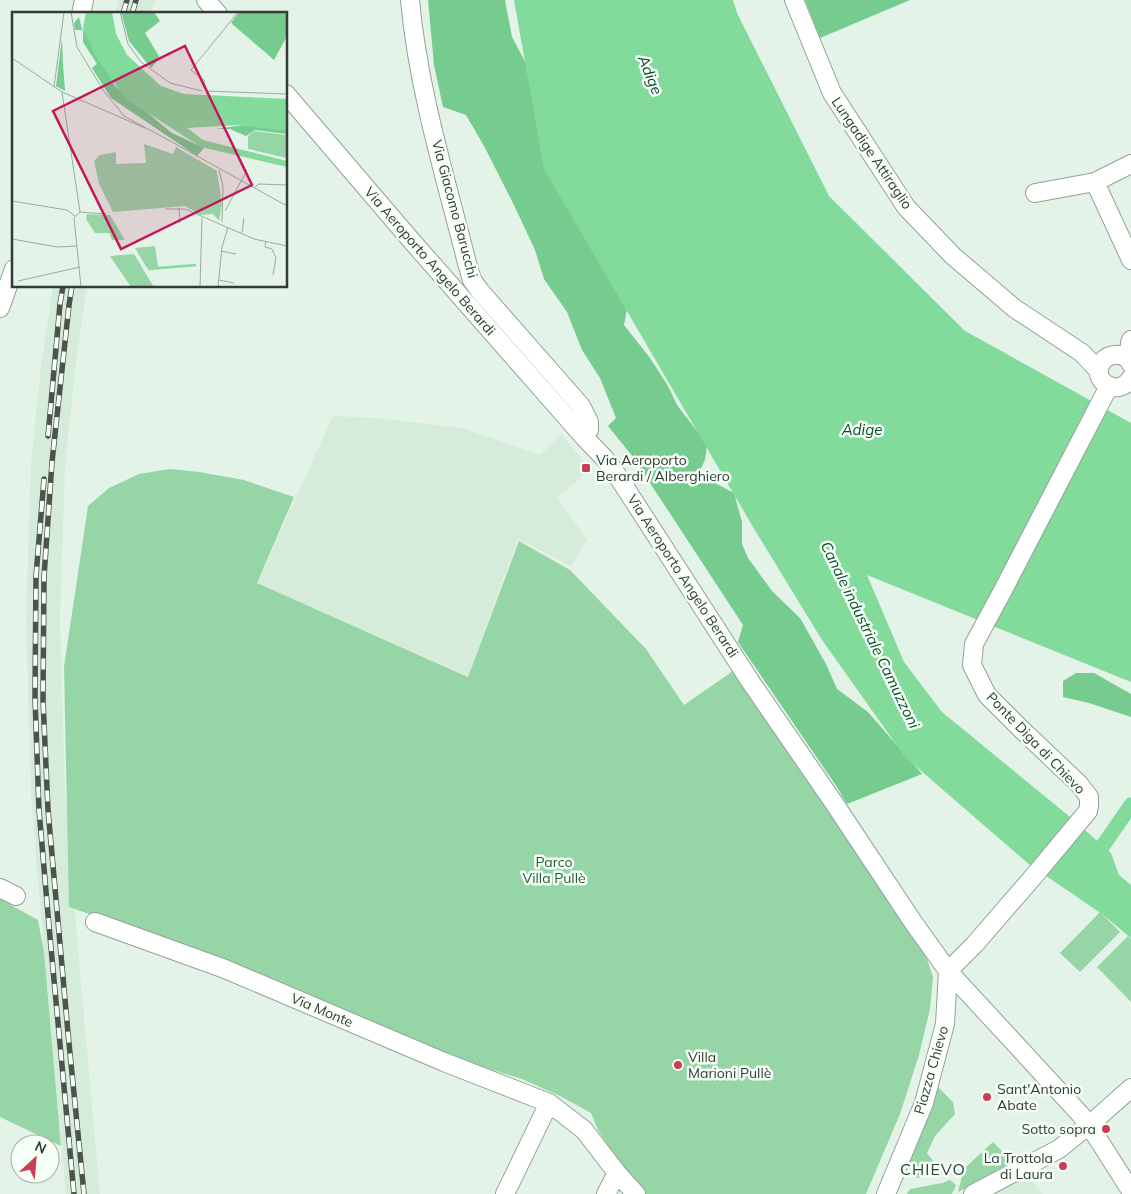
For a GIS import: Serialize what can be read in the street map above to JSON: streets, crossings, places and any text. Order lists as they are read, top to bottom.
{
  "streets": {
    "street": [
      "Lungadige Attiraglio",
      "Via Giacomo Barucchi",
      "Via Aeroporto Angelo Berardi",
      "Ponte Diga di Chievo",
      "Via Monte",
      "Piazza Chievo"
    ]
  },
  "crossings": [
    ["Lungadige Attiraglio", "Ponte Diga di Chievo"],
    ["Via Giacomo Barucchi", "Via Aeroporto Angelo Berardi"],
    ["Via Aeroporto Angelo Berardi", "Ponte Diga di Chievo"],
    ["Via Aeroporto Angelo Berardi", "Piazza Chievo"],
    ["Ponte Diga di Chievo", "Piazza Chievo"]
  ],
  "districts": ["CHIEVO"],
  "water": ["Adige", "Canale industriale Camuzzoni"],
  "parks": ["Parco Villa Pullè"],
  "places": {
    "transit": ["Via Aeroporto Berardi / Alberghiero"],
    "other": [
      "Villa Marioni Pullè",
      "Sant'Antonio Abate",
      "Sotto sopra",
      "La Trottola di Laura"
    ]
  },
  "north": "top right"
}
